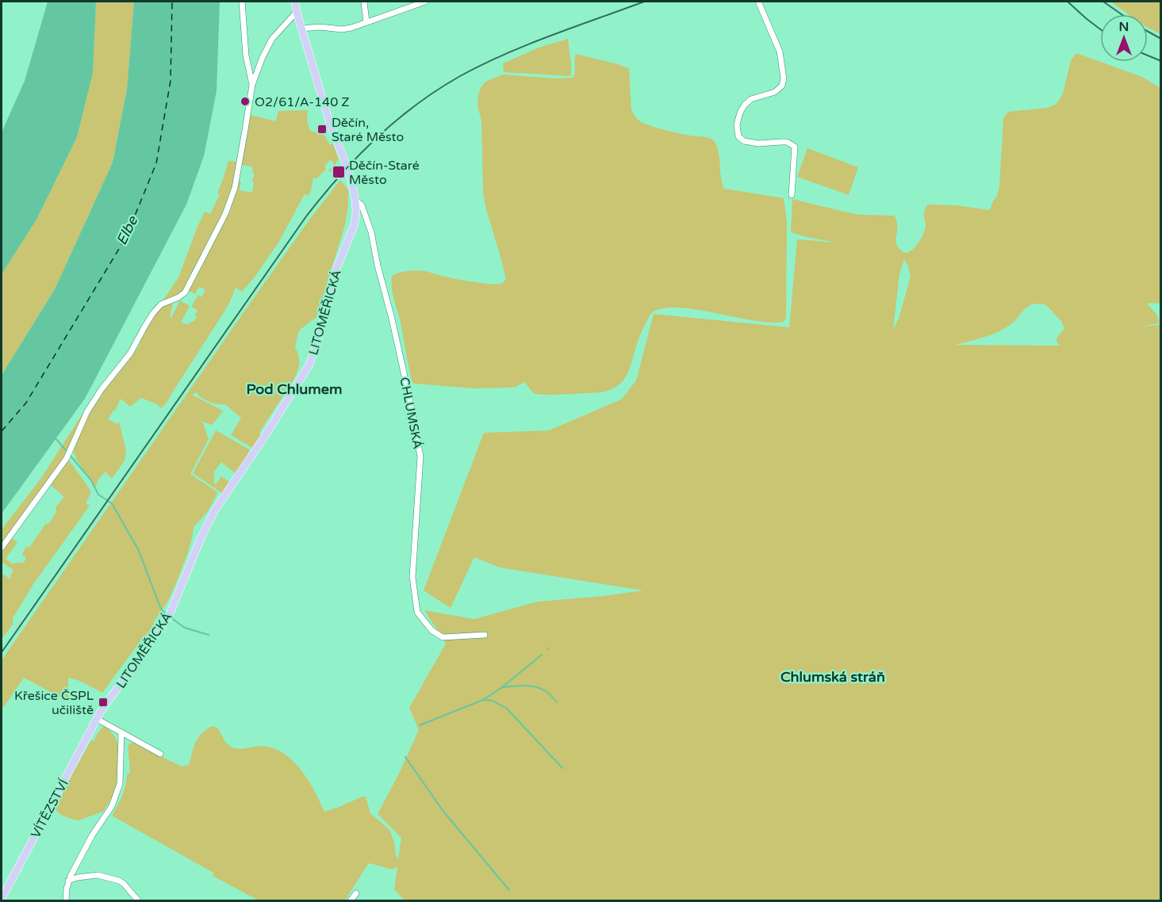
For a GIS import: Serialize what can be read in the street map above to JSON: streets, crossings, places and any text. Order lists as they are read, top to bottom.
{
  "streets": {
    "main road": ["LITOMĚŘICKÁ", "VÍTĚZSTVÍ"],
    "street": ["CHLUMSKÁ"]
  },
  "crossings": [
    ["LITOMĚŘICKÁ", "CHLUMSKÁ"],
    ["LITOMĚŘICKÁ", "VÍTĚZSTVÍ"]
  ],
  "districts": ["Pod Chlumem", "Chlumská stráň"],
  "water": ["Elbe"],
  "places": {
    "other": ["O2/61/A-140 Z"],
    "transit": ["Děčín, Staré Město", "Děčín-Staré Město", "Křešice ČSPL učiliště"]
  },
  "north": "top"
}
